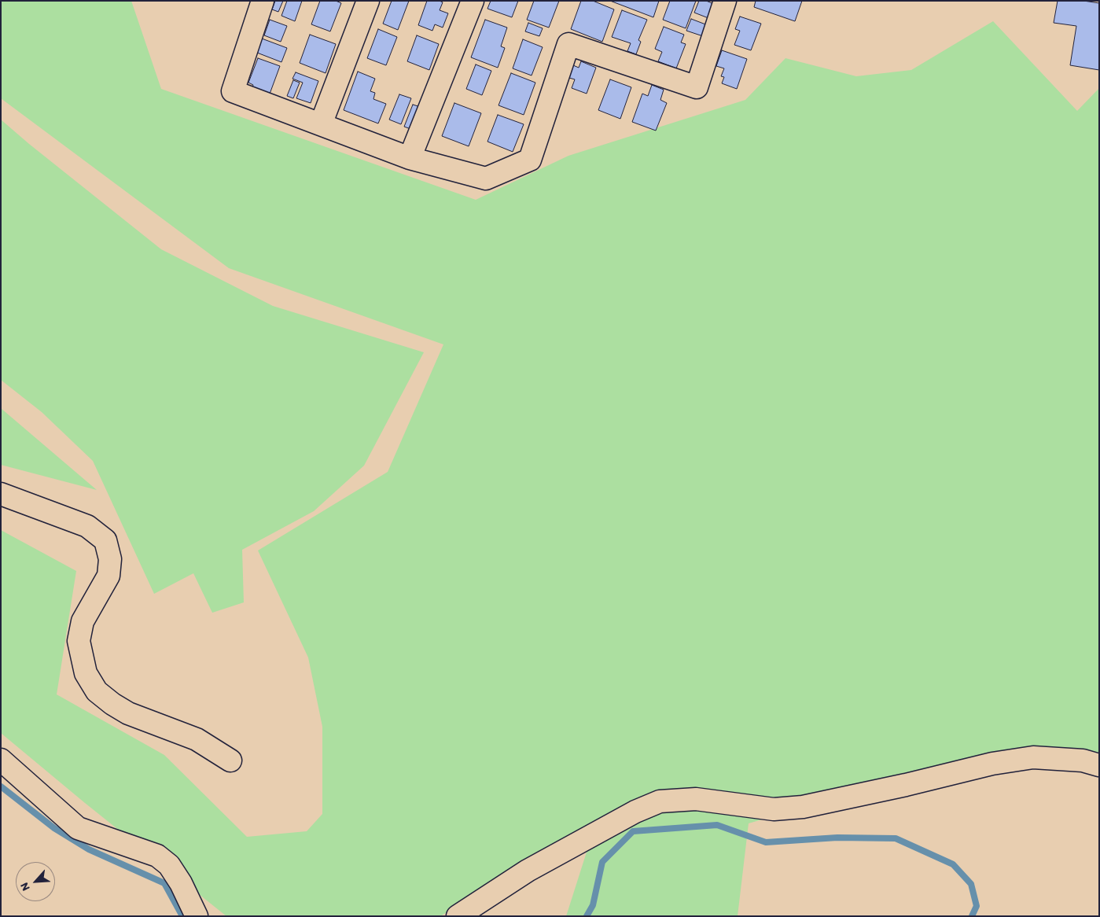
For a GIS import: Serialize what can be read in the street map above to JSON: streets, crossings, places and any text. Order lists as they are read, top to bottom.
{
  "north": "bottom left"
}
